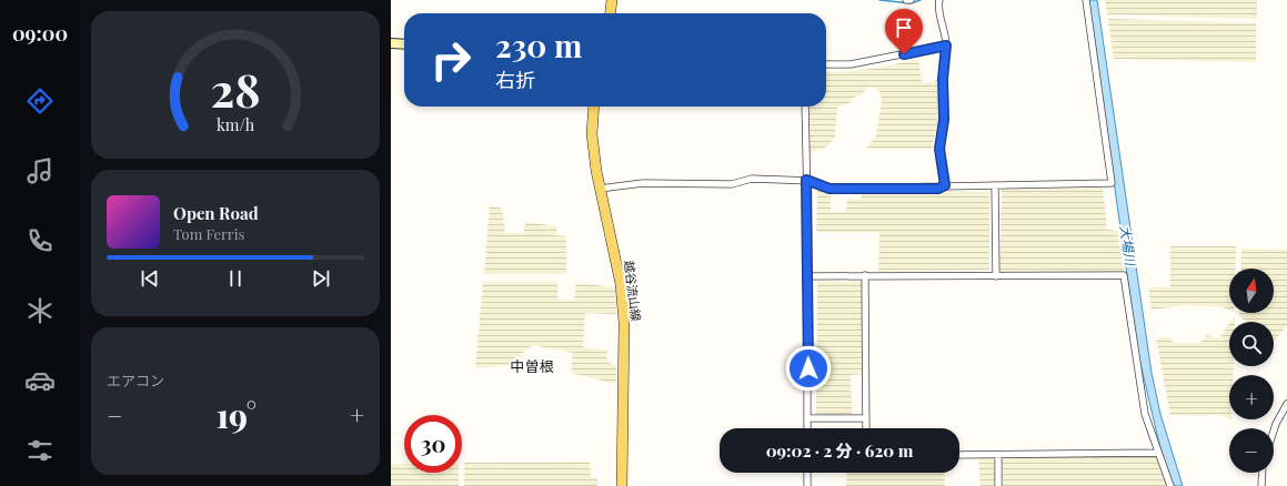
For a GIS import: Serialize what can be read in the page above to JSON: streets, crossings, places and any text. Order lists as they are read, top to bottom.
{
  "streets": {
    "main road": ["越谷流山線"]
  },
  "districts": ["中曽根"],
  "water": ["大場川"],
  "north": "top",
  "page": {
    "tabs": "09:00",
    "turn": ["230 m", "右折"],
    "song": ["Open Road", "Tom Ferris"],
    "map_buttons": ["+", "−"],
    "tile": "エアコン",
    "heat": ["−", "19°", "+"],
    "limit": "30",
    "trip": "09:02 · 2 分 · 620 m",
    "gauge": ["28", "km/h"]
  }
}
